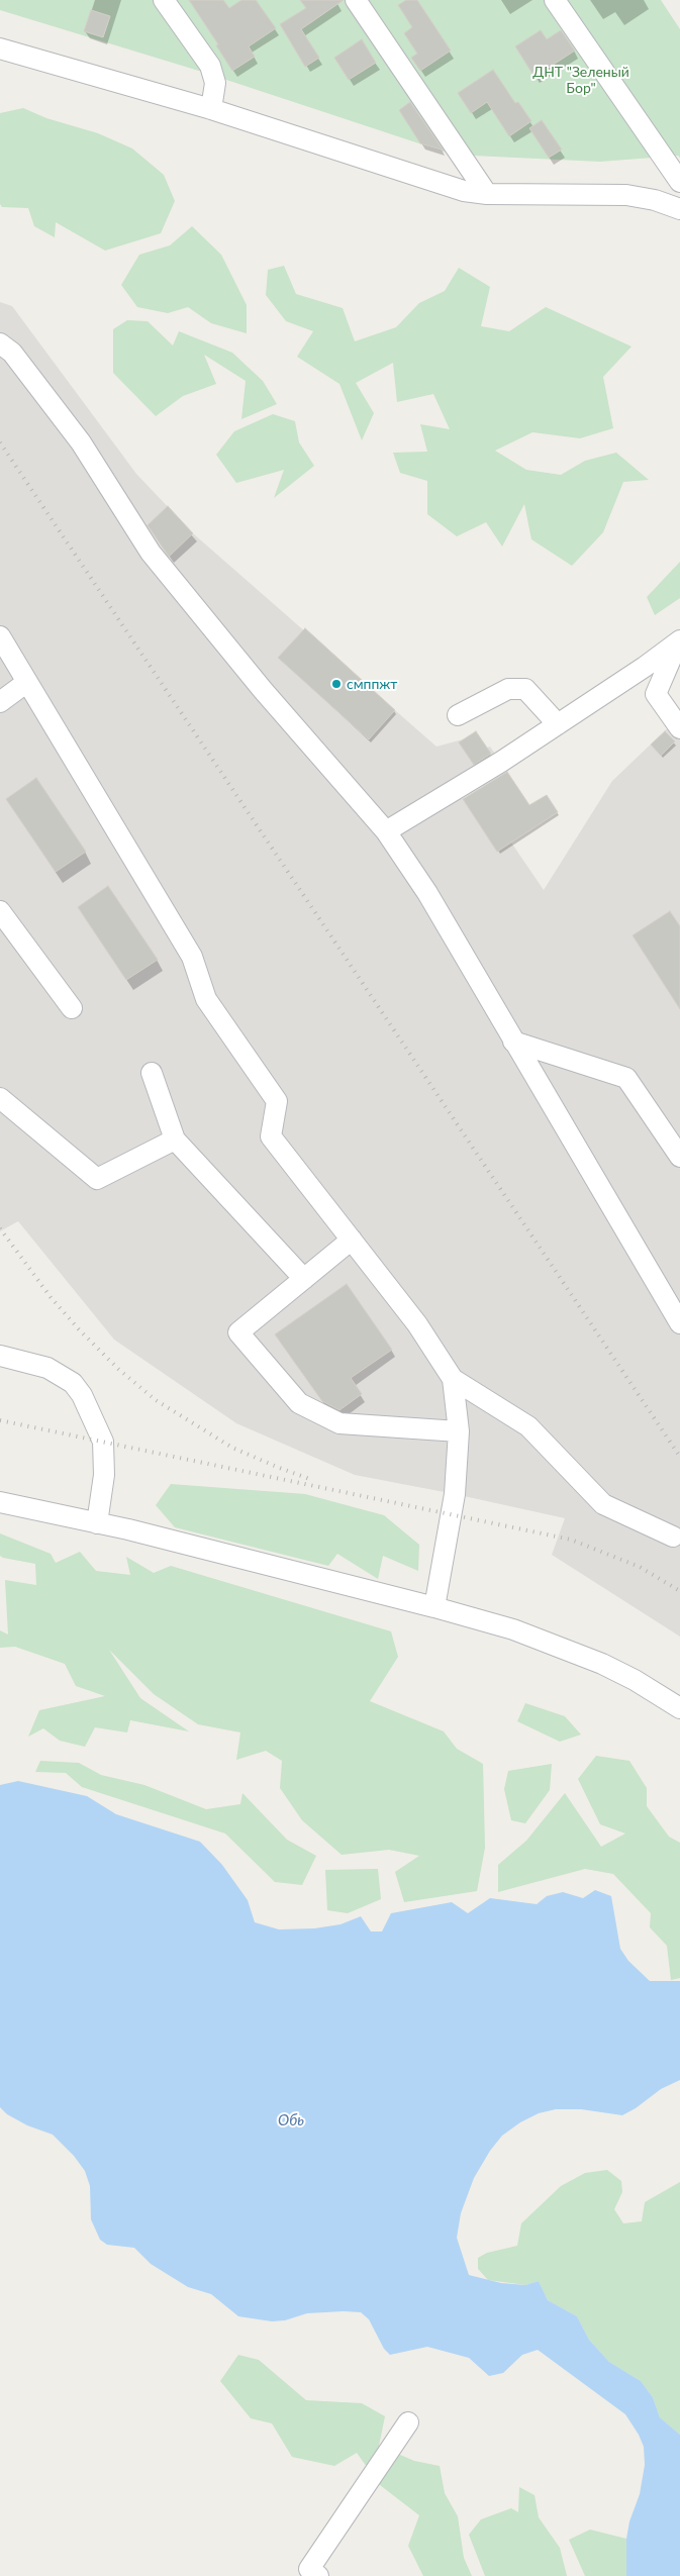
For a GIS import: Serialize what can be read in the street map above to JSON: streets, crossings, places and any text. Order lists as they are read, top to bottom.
{
  "water": ["Обь"],
  "parks": ["ДНТ \"Зеленый Бор\""],
  "places": ["смппжт"]
}
